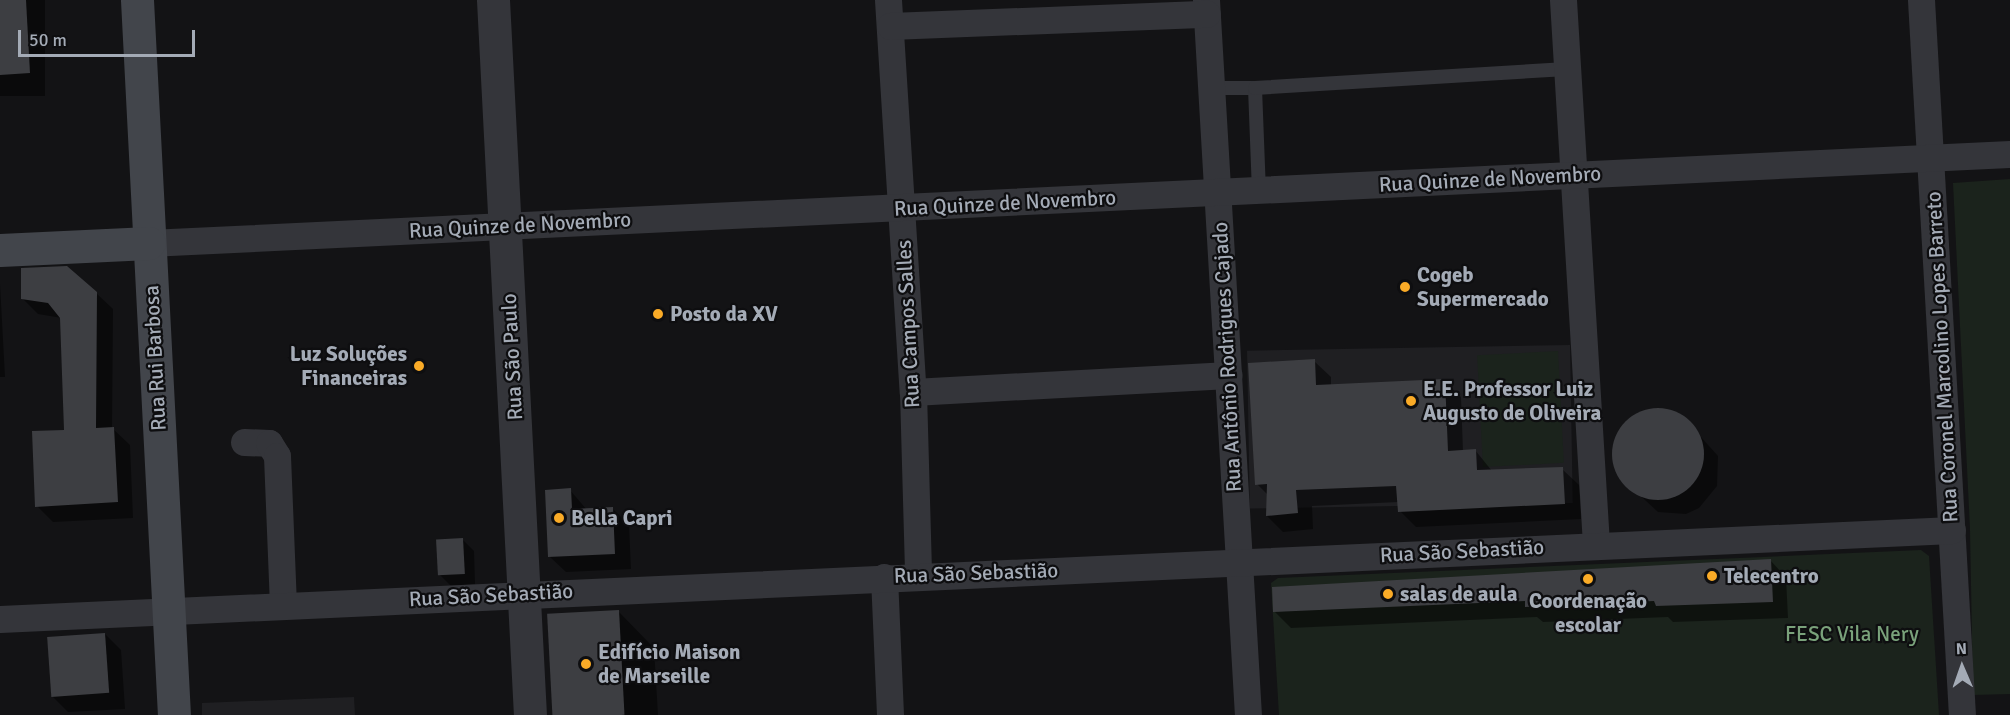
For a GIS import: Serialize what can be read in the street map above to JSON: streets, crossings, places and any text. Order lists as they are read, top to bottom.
{
  "streets": {
    "main road": ["Rua Quinze de Novembro", "Rua Rui Barbosa"],
    "street": [
      "Rua Campos Salles",
      "Rua São Paulo",
      "Rua Antônio Rodrigues Cajado",
      "Rua Coronel Marcolino Lopes Barreto",
      "Rua São Sebastião"
    ]
  },
  "crossings": [
    ["Rua Quinze de Novembro", "Rua Campos Salles"],
    ["Rua Quinze de Novembro", "Rua São Paulo"],
    ["Rua Quinze de Novembro", "Rua Antônio Rodrigues Cajado"],
    ["Rua Quinze de Novembro", "Rua Coronel Marcolino Lopes Barreto"],
    ["Rua Quinze de Novembro", "Rua Rui Barbosa"],
    ["Rua Campos Salles", "Rua São Sebastião"],
    ["Rua São Paulo", "Rua São Sebastião"],
    ["Rua Antônio Rodrigues Cajado", "Rua São Sebastião"],
    ["Rua Coronel Marcolino Lopes Barreto", "Rua São Sebastião"],
    ["Rua Rui Barbosa", "Rua São Sebastião"]
  ],
  "parks": ["FESC Vila Nery"],
  "places": [
    "Cogeb Supermercado",
    "Posto da XV",
    "Luz Soluções Financeiras",
    "E.E. Professor Luiz Augusto de Oliveira",
    "Bella Capri",
    "Telecentro",
    "Coordenação escolar",
    "salas de aula",
    "Edifício Maison de Marseille"
  ],
  "scale_bar": "50 m",
  "north": "top"
}
